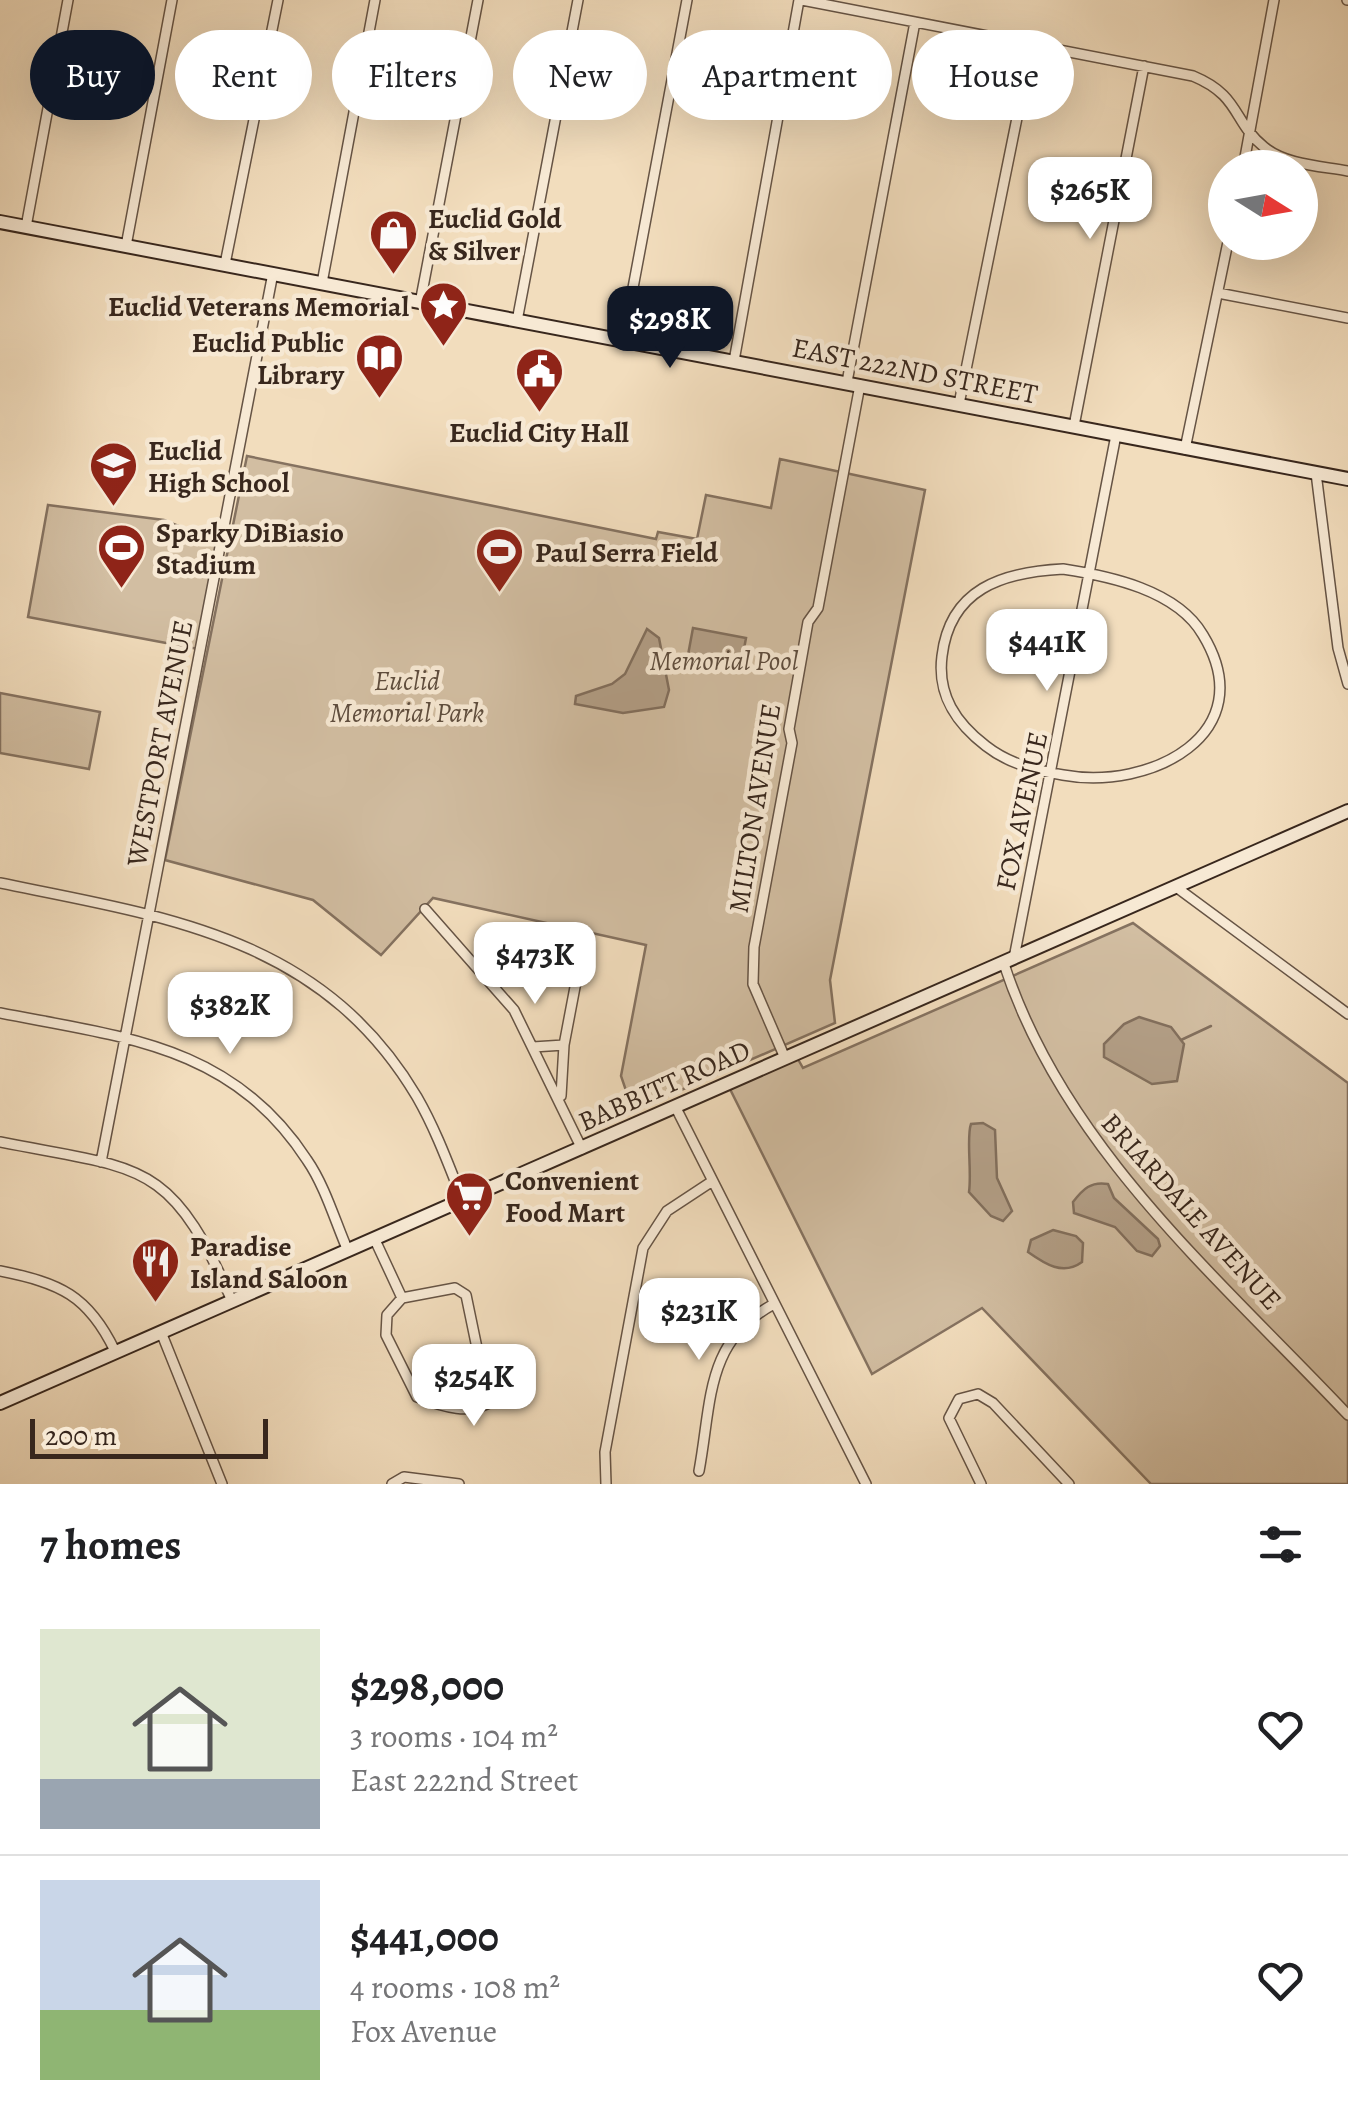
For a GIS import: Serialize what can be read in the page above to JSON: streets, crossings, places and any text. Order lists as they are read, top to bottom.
{
  "streets": {
    "main road": ["EAST 222ND STREET", "BABBITT ROAD"],
    "street": [
      "WESTPORT AVENUE",
      "MILTON AVENUE",
      "FOX AVENUE",
      "BRIARDALE AVENUE"
    ]
  },
  "crossings": [
    ["EAST 222ND STREET", "WESTPORT AVENUE"],
    ["EAST 222ND STREET", "MILTON AVENUE"],
    ["EAST 222ND STREET", "FOX AVENUE"],
    ["MILTON AVENUE", "BABBITT ROAD"],
    ["FOX AVENUE", "BABBITT ROAD"],
    ["FOX AVENUE", "BRIARDALE AVENUE"],
    ["BABBITT ROAD", "BRIARDALE AVENUE"]
  ],
  "parks": ["Memorial Pool", "Euclid Memorial Park"],
  "places": {
    "shop": ["Euclid Gold & Silver"],
    "place": ["Euclid Veterans Memorial"],
    "library": ["Euclid Public Library"],
    "public building": ["Euclid City Hall"],
    "school or university": ["Euclid High School"],
    "sports": ["Sparky DiBiasio Stadium", "Paul Serra Field"],
    "supermarket": ["Convenient Food Mart"],
    "restaurant": ["Paradise Island Saloon"]
  },
  "scale_bar": "200 m",
  "north": "right",
  "page": {
    "chip": [
      "Buy",
      "Rent",
      "Filters",
      "New",
      "Apartment",
      "House"
    ],
    "price": [
      "$265K",
      "$298K",
      "$441K",
      "$473K",
      "$382K",
      "$231K",
      "$254K"
    ],
    "scale": "200 m",
    "heading": "7 homes",
    "list": [
      {
        "name": "$298,000",
        "note": "3 rooms · 104 m² · East 222nd Street"
      },
      {
        "name": "$441,000",
        "note": "4 rooms · 108 m² · Fox Avenue"
      }
    ]
  }
}
